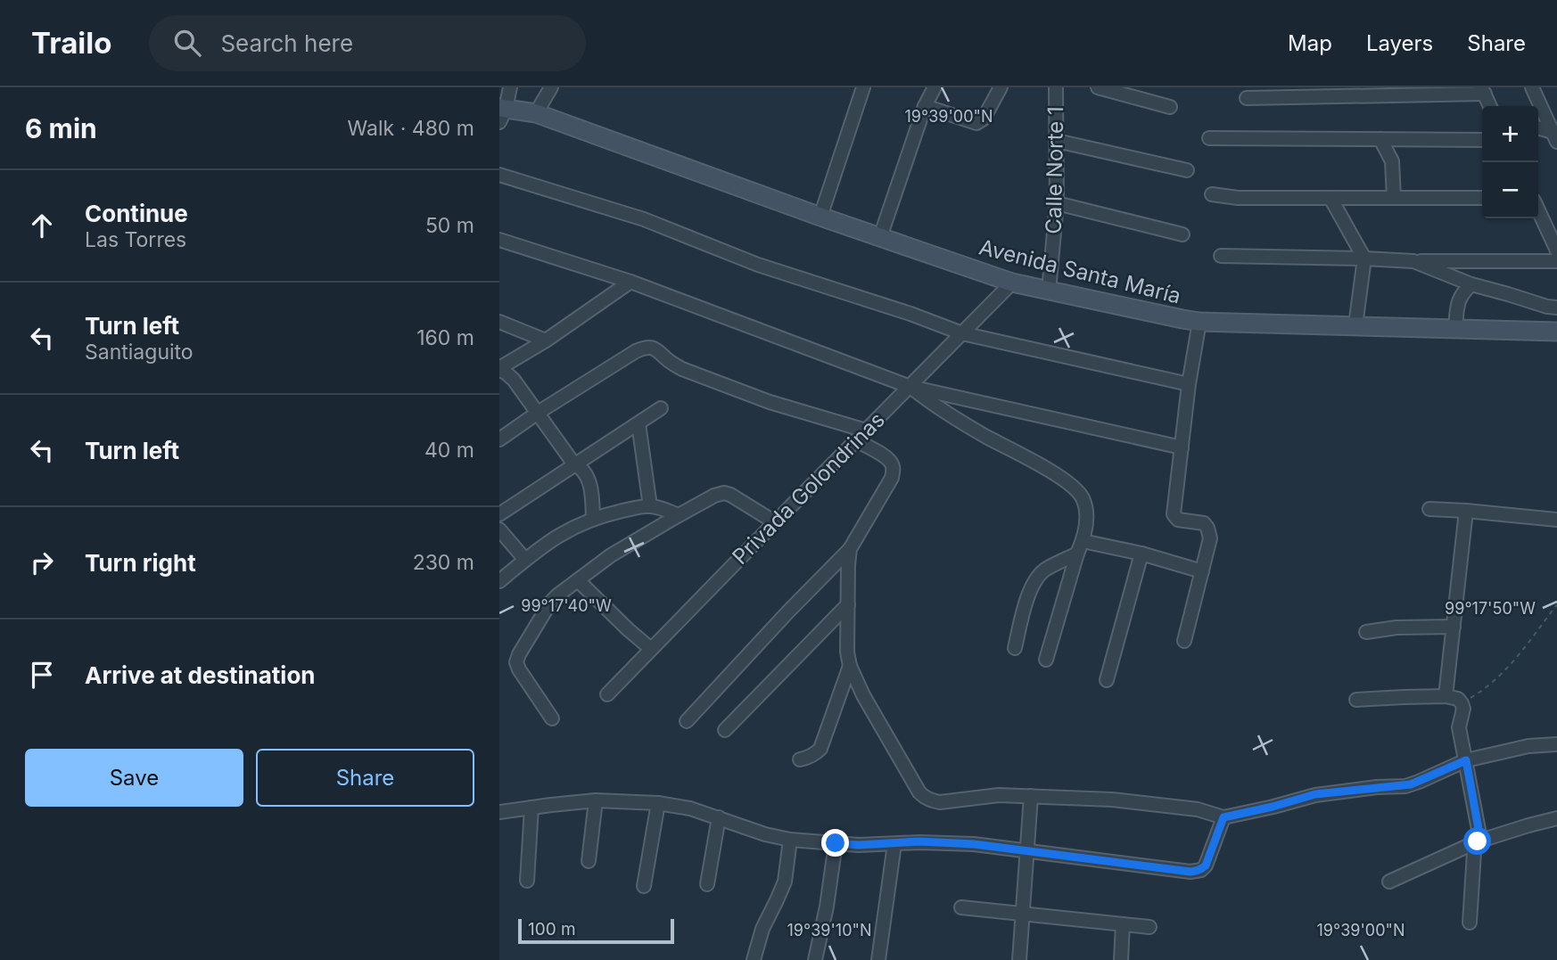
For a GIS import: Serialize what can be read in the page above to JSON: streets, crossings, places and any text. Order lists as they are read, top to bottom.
{
  "streets": {
    "main road": ["Avenida Santa María"],
    "street": ["Calle Norte 1", "Privada Golondrinas"]
  },
  "crossings": [
    ["Calle Norte 1", "Avenida Santa María"],
    ["Avenida Santa María", "Privada Golondrinas"]
  ],
  "scale_bar": "100 m",
  "page": {
    "header": "Trailo",
    "search": "Search here",
    "nav": ["Map", "Layers", "Share"],
    "heading": ["6 min", "Walk · 480 m"],
    "map_buttons": ["+", "−"],
    "list": [
      ["Continue", "Las Torres", "50 m"],
      ["Turn left", "Santiaguito", "160 m"],
      ["Turn left", "40 m"],
      ["Turn right", "230 m"],
      "Arrive at destination"
    ],
    "buttons": ["Save", "Share"],
    "scale": "100 m"
  },
  "coordinates": [
    "19°39'00\"N",
    "99°17'40\"W",
    "99°17'50\"W",
    "19°39'10\"N"
  ]
}
